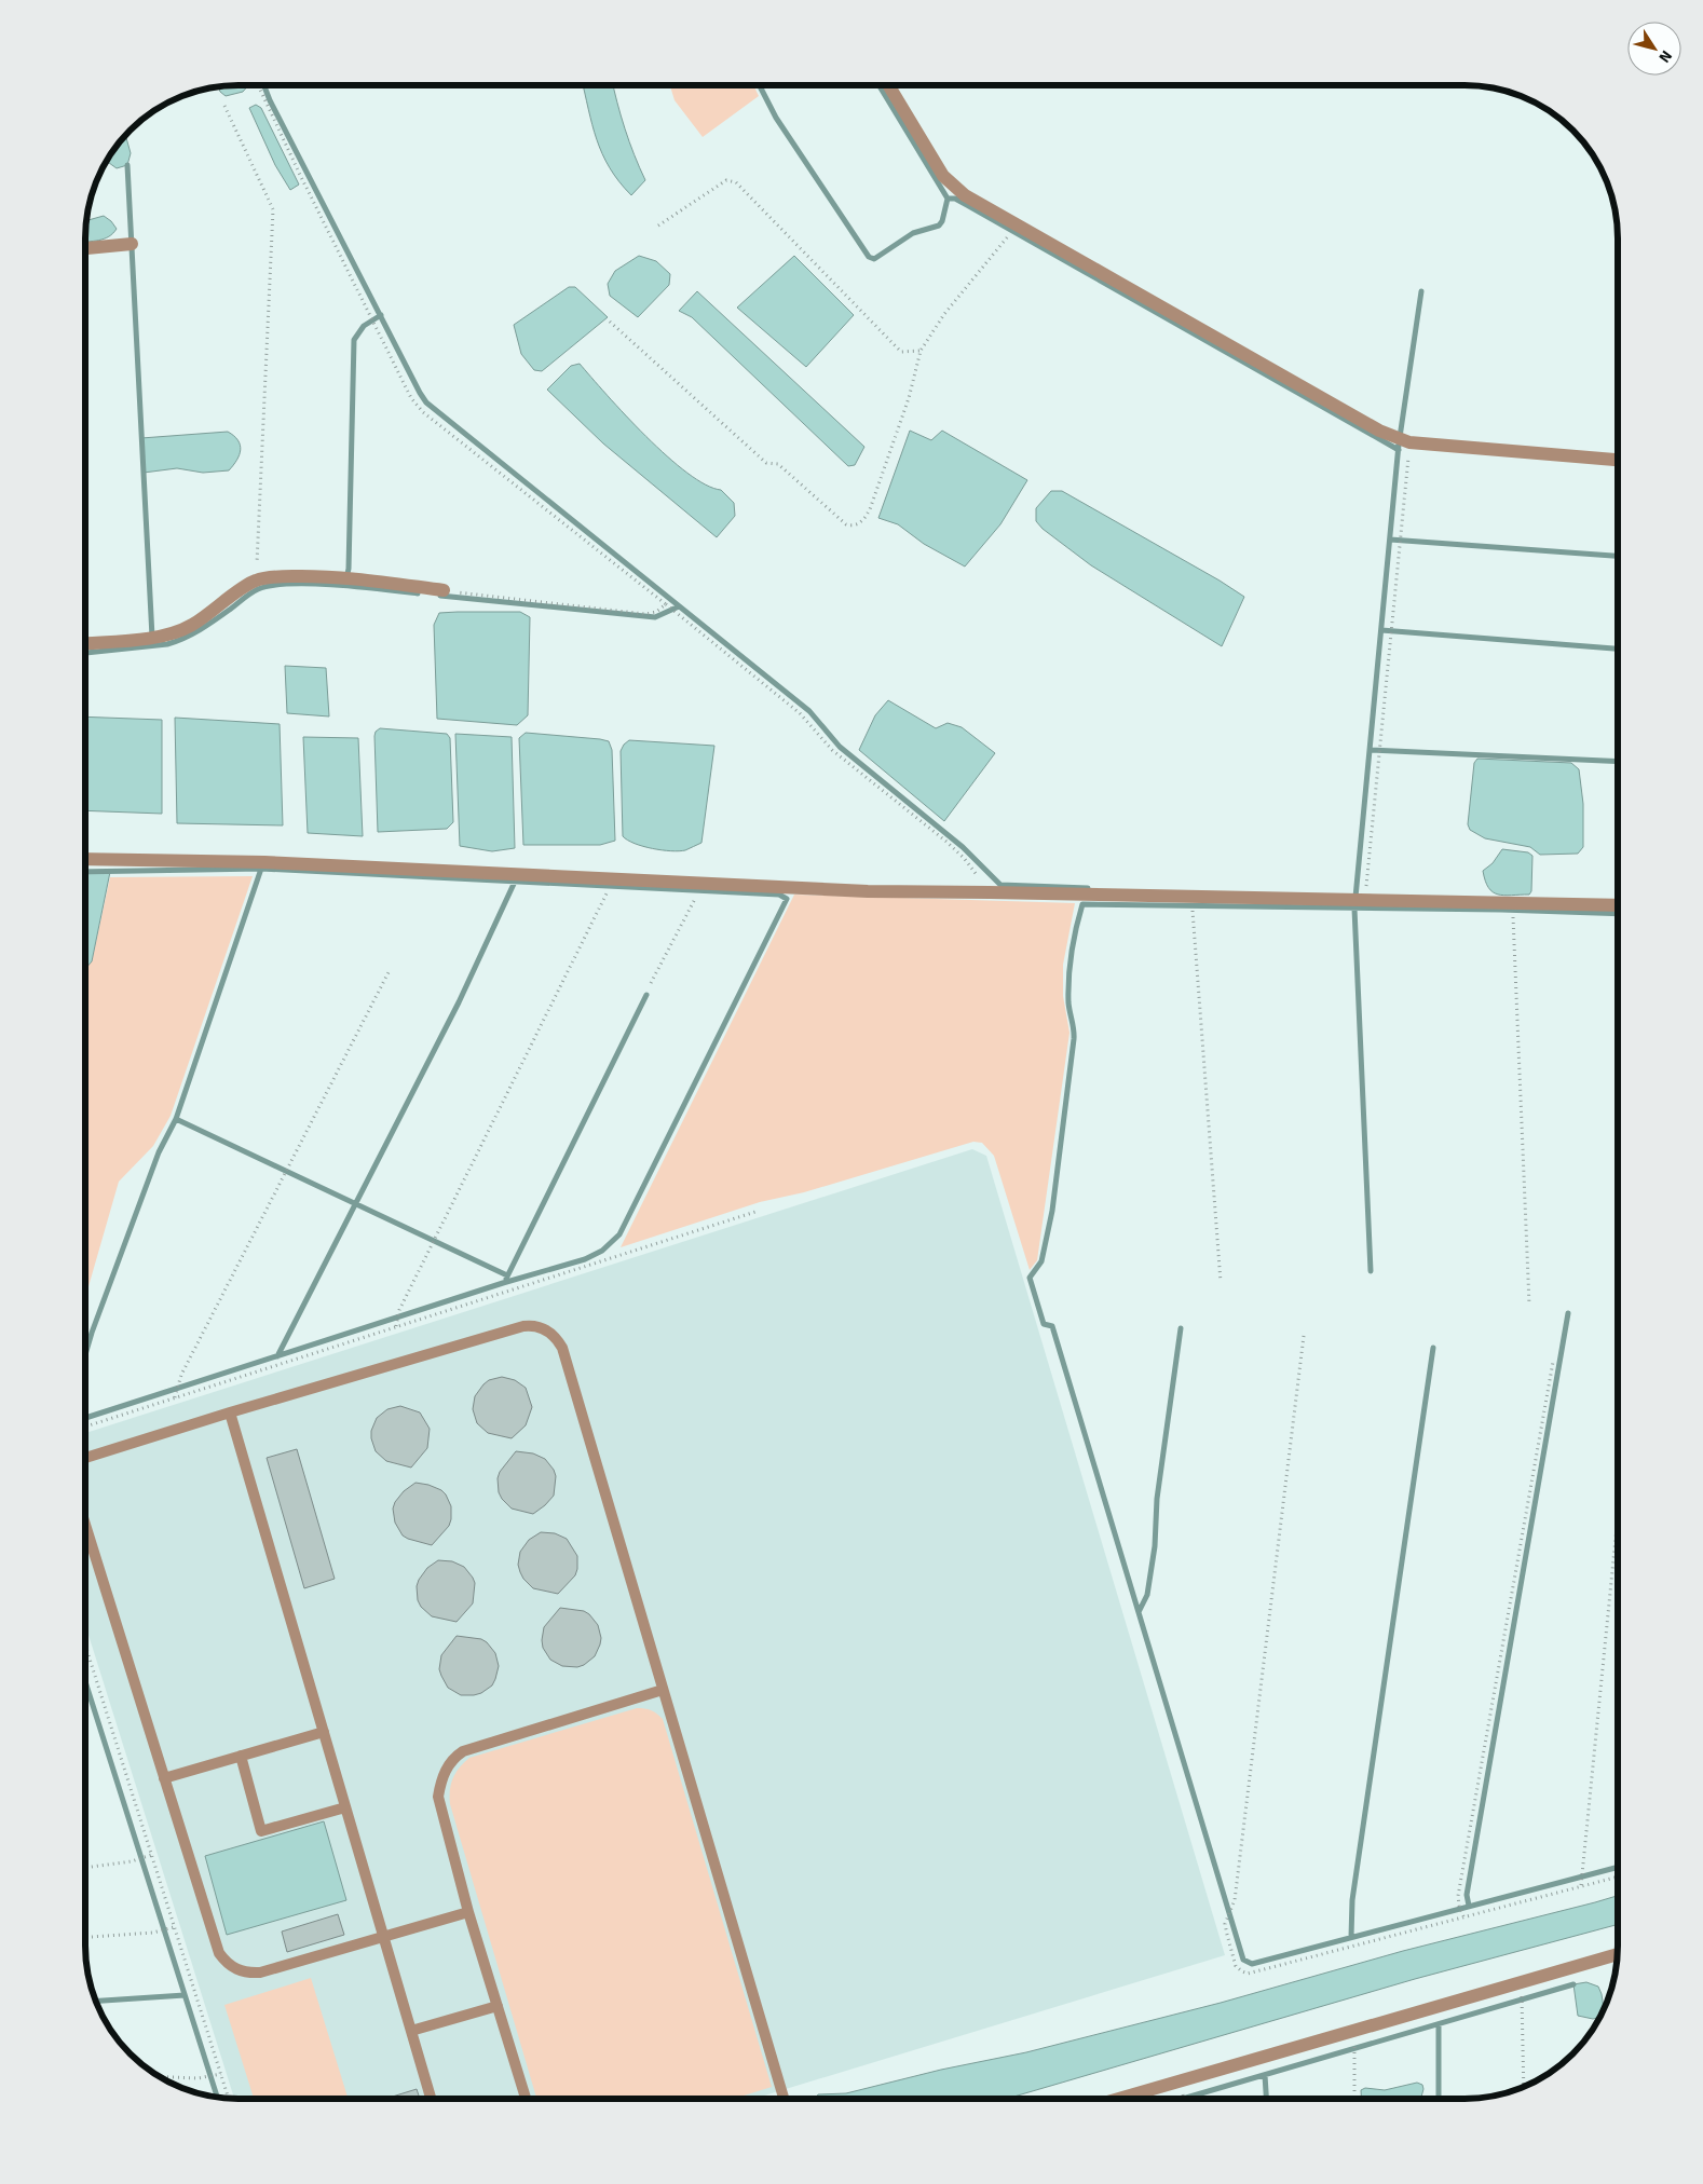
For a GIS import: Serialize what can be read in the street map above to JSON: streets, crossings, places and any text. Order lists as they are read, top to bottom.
{
  "north": "bottom right"
}
